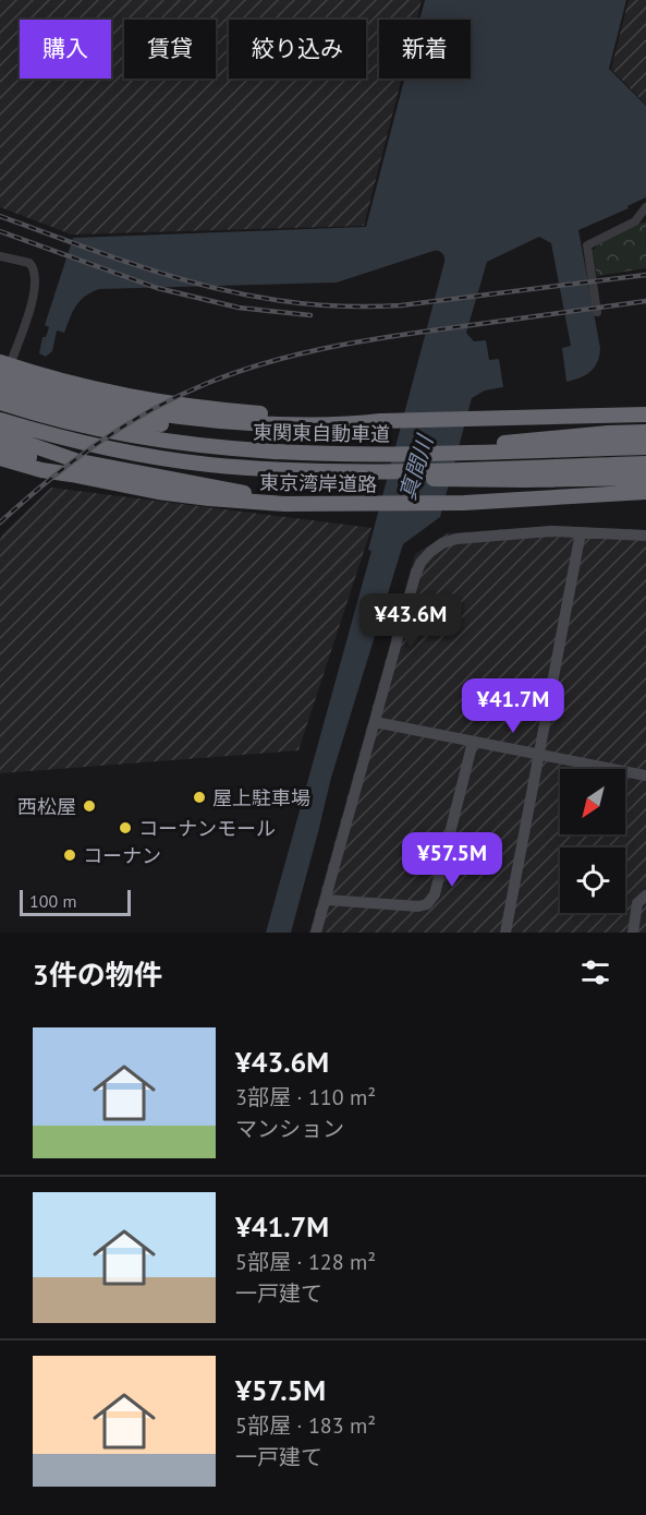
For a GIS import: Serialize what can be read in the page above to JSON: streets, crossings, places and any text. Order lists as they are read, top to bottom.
{
  "streets": {
    "highway": ["東関東自動車道", "東京湾岸道路"]
  },
  "water": ["真間川"],
  "places": [
    "屋上駐車場",
    "西松屋",
    "コーナンモール",
    "コーナン"
  ],
  "scale_bar": "100 m",
  "north": "bottom left",
  "page": {
    "chip": [
      "購入",
      "賃貸",
      "絞り込み",
      "新着"
    ],
    "price": ["¥43.6M", "¥41.7M", "¥57.5M"],
    "scale": "100 m",
    "heading": "3件の物件",
    "list": [
      {
        "name": "¥43.6M",
        "note": "3部屋 · 110 m² · マンション"
      },
      {
        "name": "¥41.7M",
        "note": "5部屋 · 128 m² · 一戸建て"
      },
      {
        "name": "¥57.5M",
        "note": "5部屋 · 183 m² · 一戸建て"
      }
    ]
  }
}
